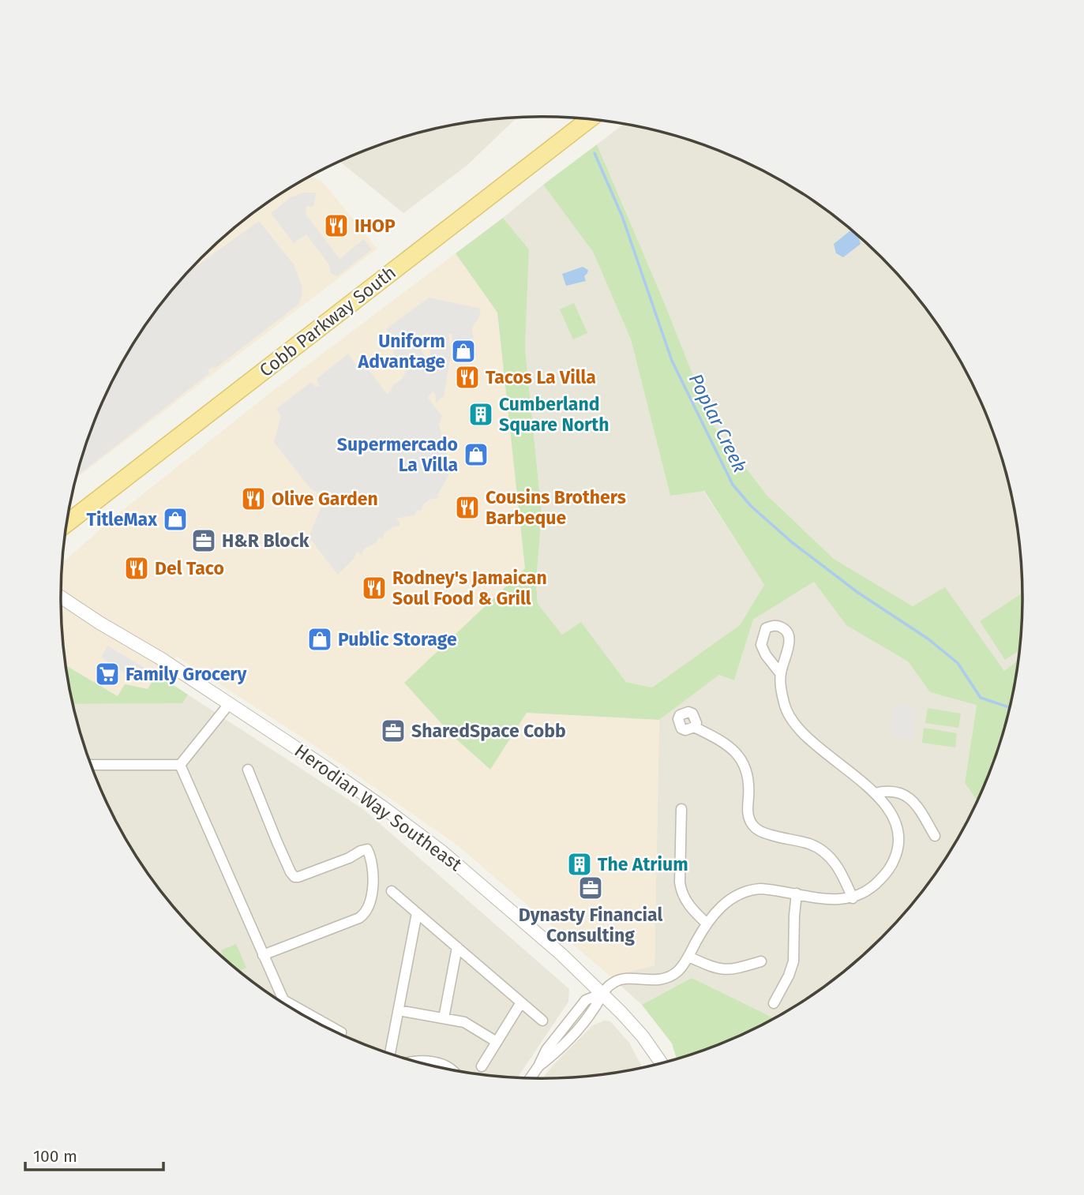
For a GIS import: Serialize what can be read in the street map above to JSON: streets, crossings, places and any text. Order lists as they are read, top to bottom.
{
  "streets": {
    "main road": ["Cobb Parkway South"],
    "street": ["Herodian Way Southeast"]
  },
  "water": ["Poplar Creek"],
  "places": {
    "restaurant": [
      "IHOP",
      "Tacos La Villa",
      "Olive Garden",
      "Cousins Brothers Barbeque",
      "Del Taco",
      "Rodney's Jamaican Soul Food & Grill"
    ],
    "shop": [
      "Uniform Advantage",
      "Supermercado La Villa",
      "TitleMax",
      "Public Storage"
    ],
    "building": ["Cumberland Square North", "The Atrium"],
    "office": ["H&R Block", "SharedSpace Cobb", "Dynasty Financial Consulting"],
    "supermarket": ["Family Grocery"]
  },
  "scale_bar": "100 m"
}
